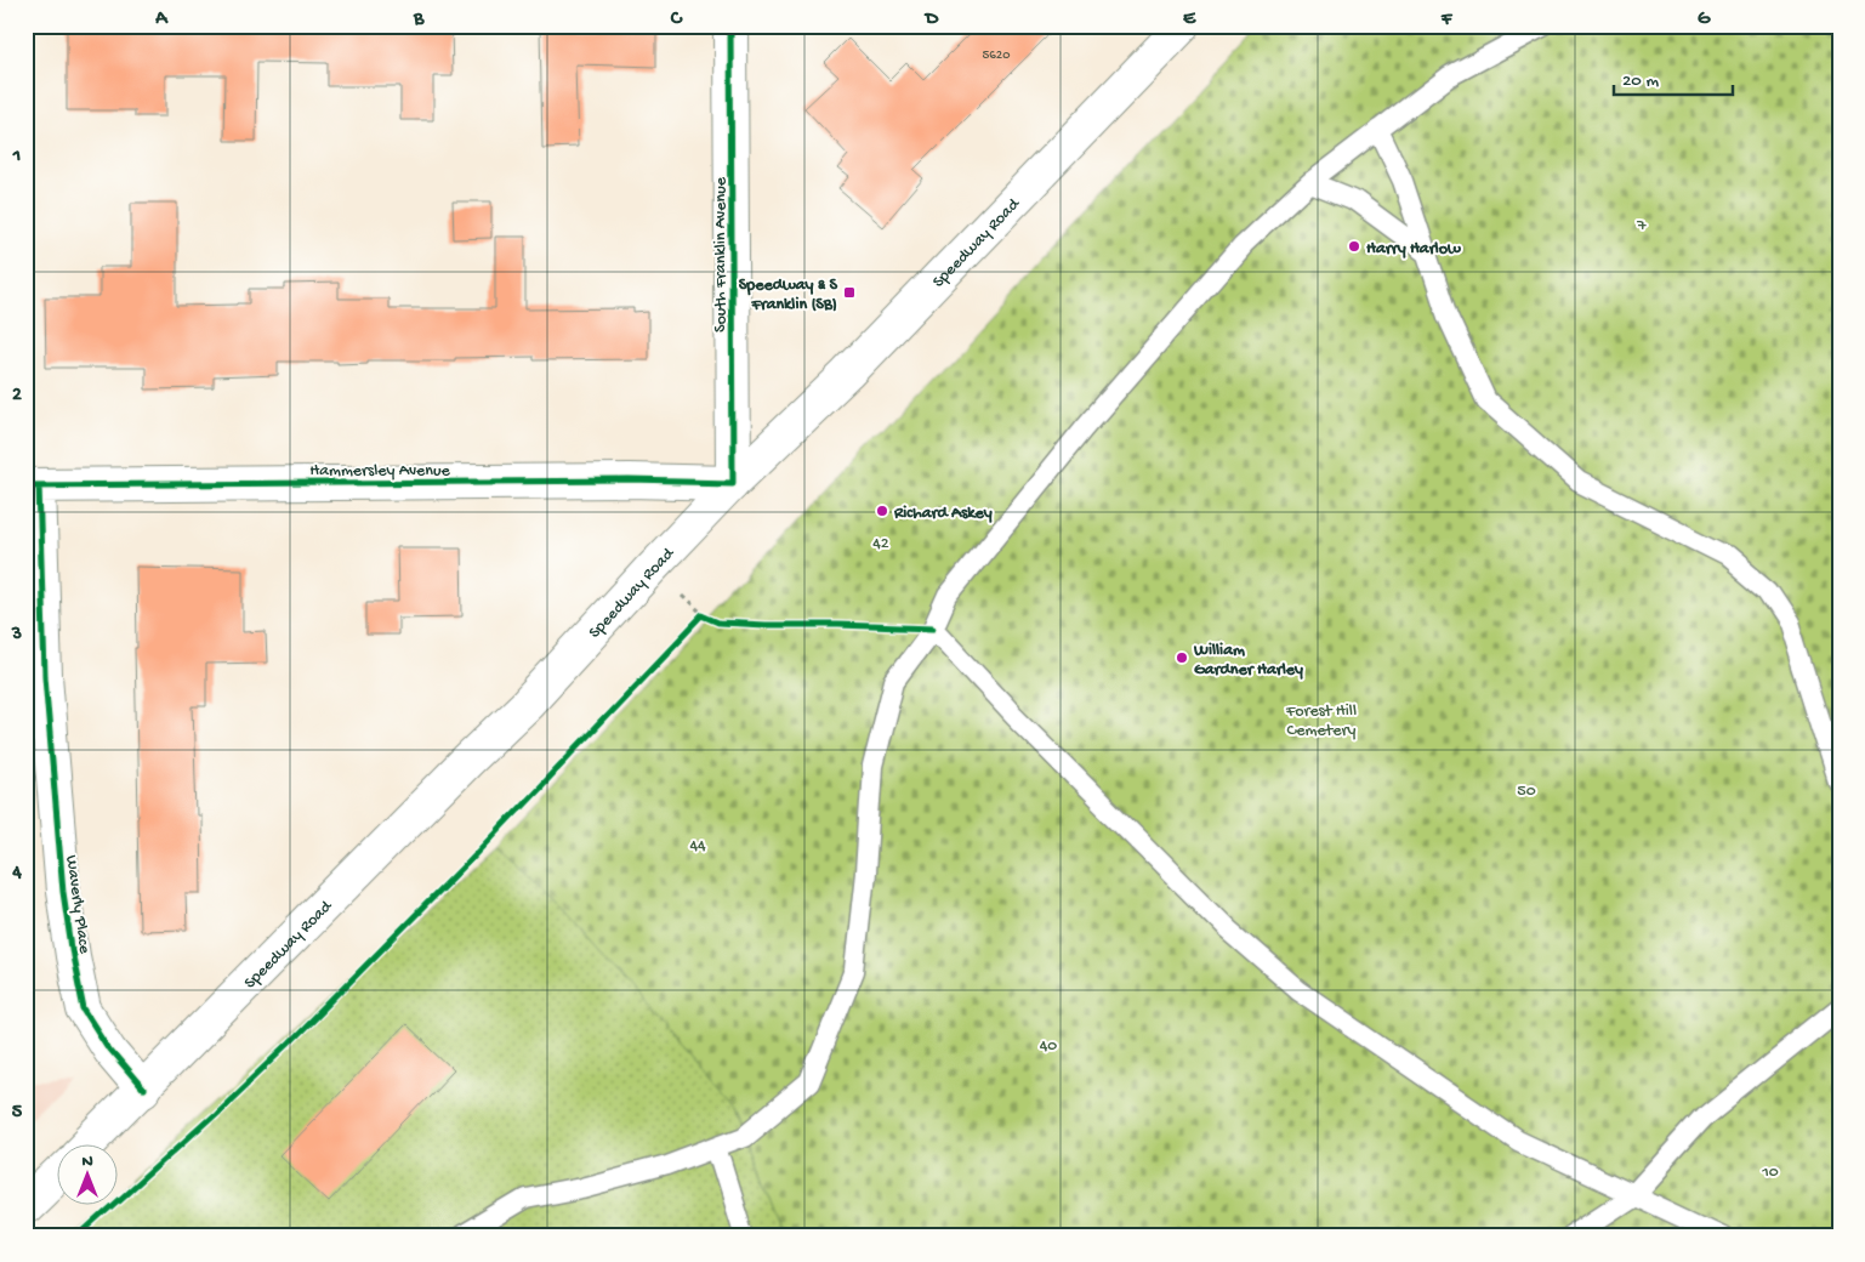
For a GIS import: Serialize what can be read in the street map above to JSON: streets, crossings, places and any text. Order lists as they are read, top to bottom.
{
  "streets": {
    "street": [
      "Speedway Road",
      "South Franklin Avenue",
      "Hammersley Avenue",
      "Waverly Place"
    ]
  },
  "crossings": [
    ["Speedway Road", "South Franklin Avenue"],
    ["Speedway Road", "Hammersley Avenue"],
    ["Speedway Road", "Waverly Place"],
    ["South Franklin Avenue", "Hammersley Avenue"],
    ["Hammersley Avenue", "Waverly Place"]
  ],
  "parks": [
    "7",
    "42",
    "Forest Hill Cemetery",
    "50",
    "44",
    "40",
    "10"
  ],
  "places": {
    "other": ["Harry Harlow", "Richard Askey", "William Gardner Harley"],
    "transit": ["Speedway & S Franklin (SB)"]
  },
  "house_numbers": ["5620"],
  "scale_bar": "20 m",
  "north": "top",
  "grid": {
    "columns": [
      "A",
      "B",
      "C",
      "D",
      "E",
      "F",
      "G"
    ],
    "rows": [
      "1",
      "2",
      "3",
      "4",
      "5"
    ]
  }
}
